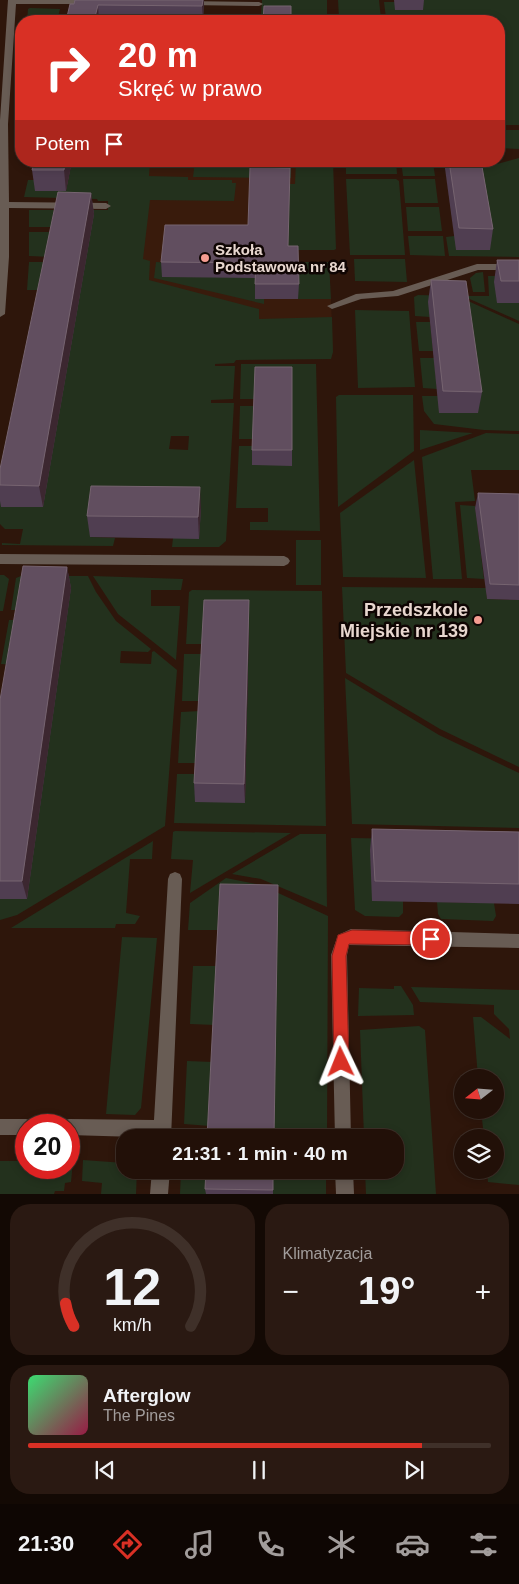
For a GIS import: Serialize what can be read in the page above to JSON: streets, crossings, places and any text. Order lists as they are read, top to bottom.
{
  "places": ["Szkoła Podstawowa nr 84", "Przedszkole Miejskie nr 139"],
  "north": "left",
  "page": {
    "turn": ["20 m", "Skręć w prawo"],
    "then": "Potem",
    "limit": "20",
    "trip": "21:31 · 1 min · 40 m",
    "tile": "Klimatyzacja",
    "heat": ["−", "19°", "+"],
    "song": ["Afterglow", "The Pines"],
    "tabs": "21:30",
    "gauge": ["12", "km/h"]
  }
}
